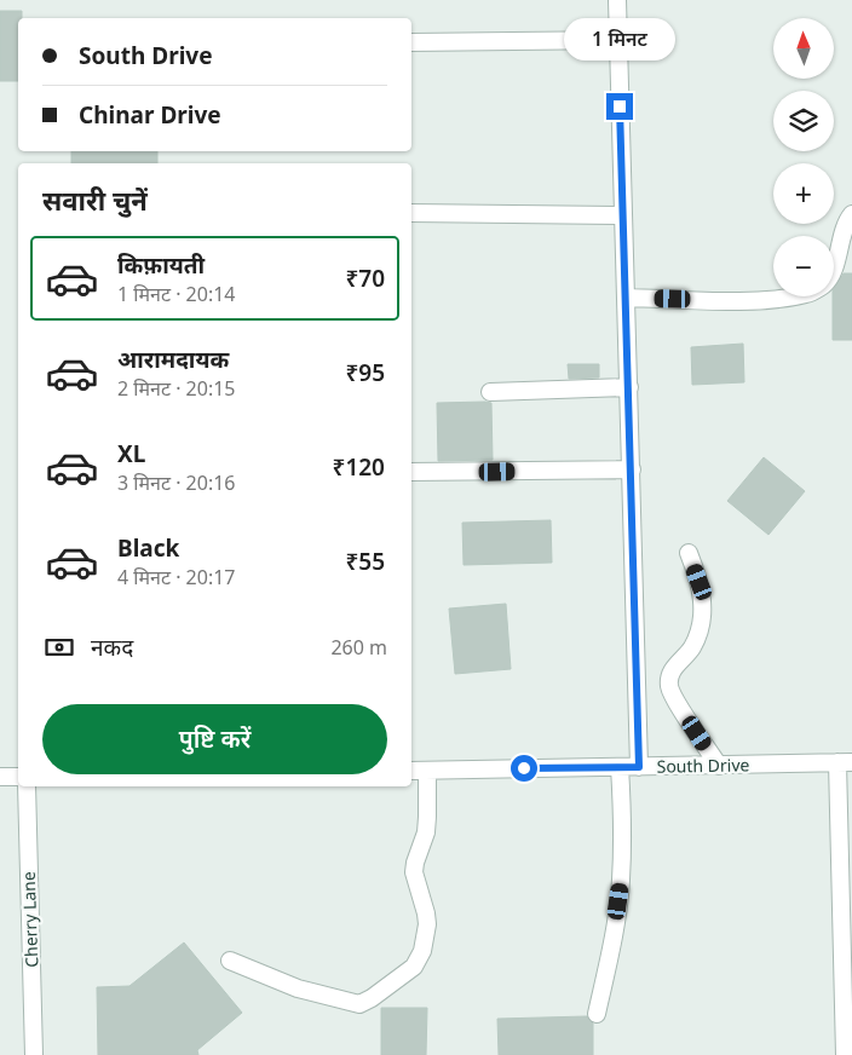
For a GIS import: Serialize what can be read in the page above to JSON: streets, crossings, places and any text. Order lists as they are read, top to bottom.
{
  "streets": {
    "street": ["South Drive", "Cherry Lane"]
  },
  "north": "top",
  "page": {
    "map_buttons": ["+", "−"],
    "bubble": "1 मिनट",
    "banner": ["South Drive", "Chinar Drive"],
    "heading": "सवारी चुनें",
    "list": [
      {
        "name": "किफ़ायती",
        "note": "1 मिनट · 20:14",
        "value": "₹70"
      },
      {
        "name": "आरामदायक",
        "note": "2 मिनट · 20:15",
        "value": "₹95"
      },
      {
        "name": "XL",
        "note": "3 मिनट · 20:16",
        "value": "₹120"
      },
      {
        "name": "Black",
        "note": "4 मिनट · 20:17",
        "value": "₹55"
      }
    ],
    "pay": ["नकद", "260 m"],
    "buttons": "पुष्टि करें"
  }
}
